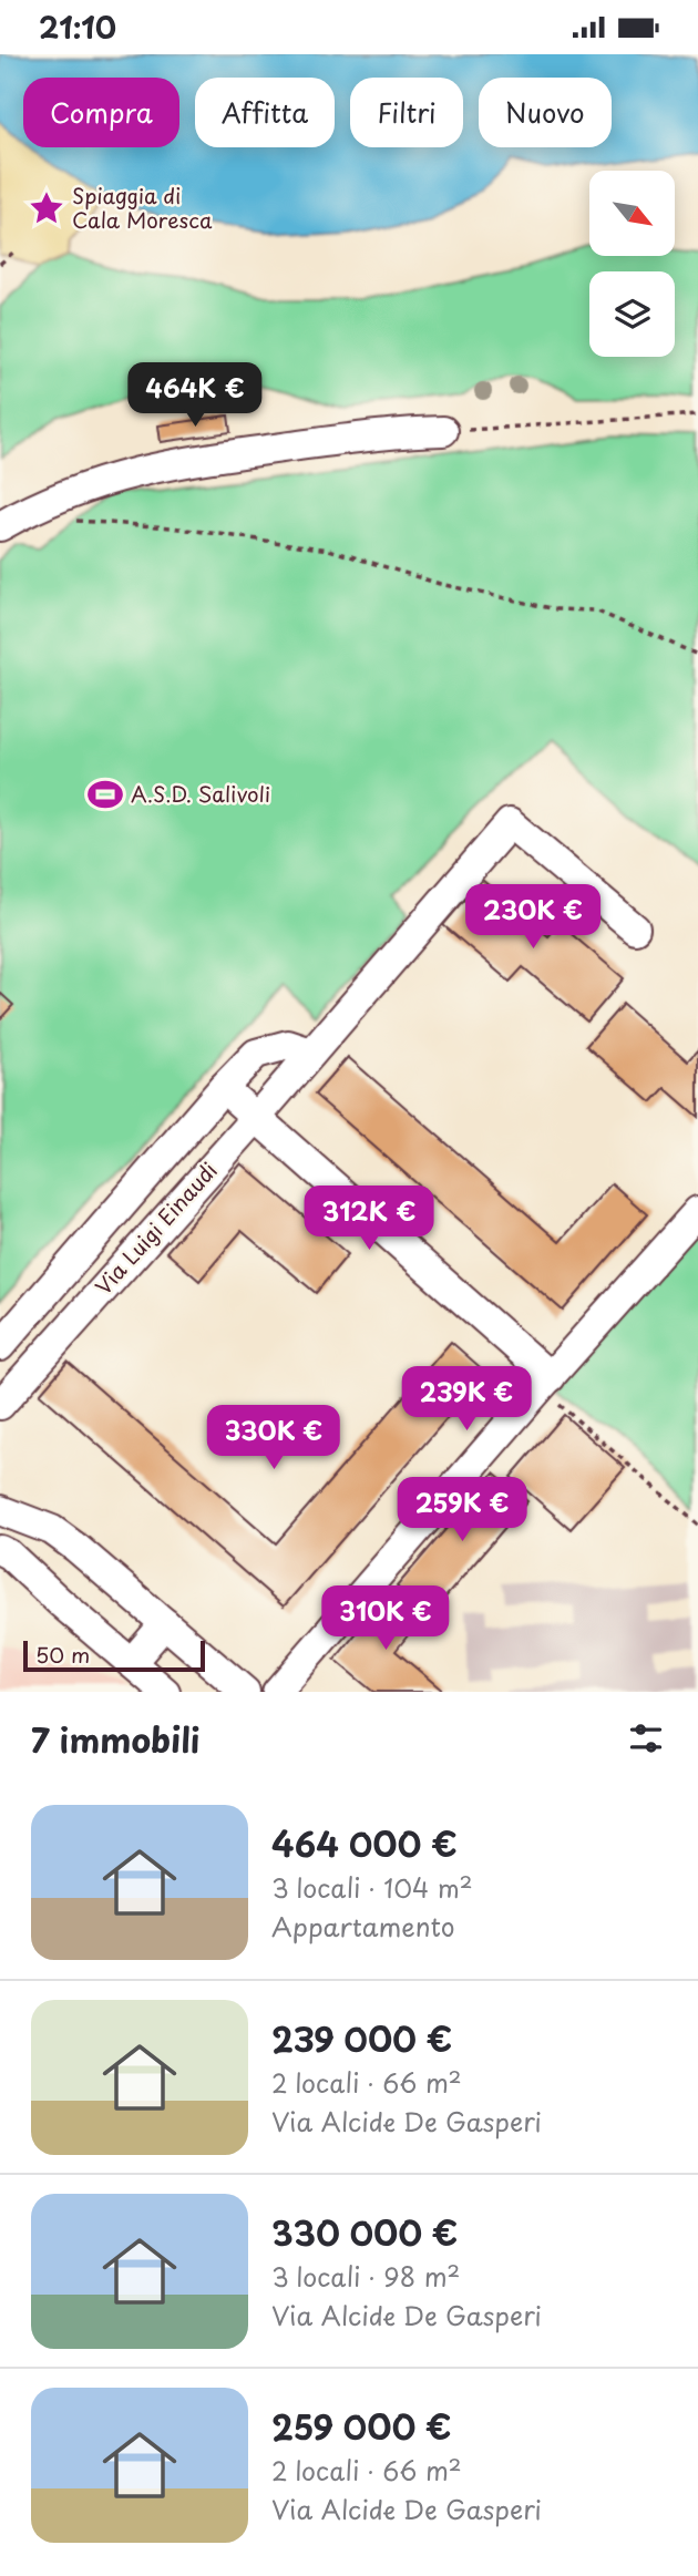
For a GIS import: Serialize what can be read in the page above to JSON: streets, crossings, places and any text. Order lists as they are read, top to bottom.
{
  "streets": {
    "street": ["Via Luigi Einaudi"]
  },
  "places": {
    "place": ["Spiaggia di Cala Moresca"],
    "sports": ["A.S.D. Salivoli"]
  },
  "scale_bar": "50 m",
  "north": "bottom right",
  "page": {
    "status": "21:10",
    "chip": [
      "Compra",
      "Affitta",
      "Filtri",
      "Nuovo"
    ],
    "price": [
      "464K €",
      "230K €",
      "312K €",
      "239K €",
      "330K €",
      "259K €",
      "310K €"
    ],
    "scale": "50 m",
    "heading": "7 immobili",
    "list": [
      {
        "name": "464 000 €",
        "note": "3 locali · 104 m² · Appartamento"
      },
      {
        "name": "239 000 €",
        "note": "2 locali · 66 m² · Via Alcide De Gasperi"
      },
      {
        "name": "330 000 €",
        "note": "3 locali · 98 m² · Via Alcide De Gasperi"
      },
      {
        "name": "259 000 €",
        "note": "2 locali · 66 m² · Via Alcide De Gasperi"
      }
    ]
  }
}
